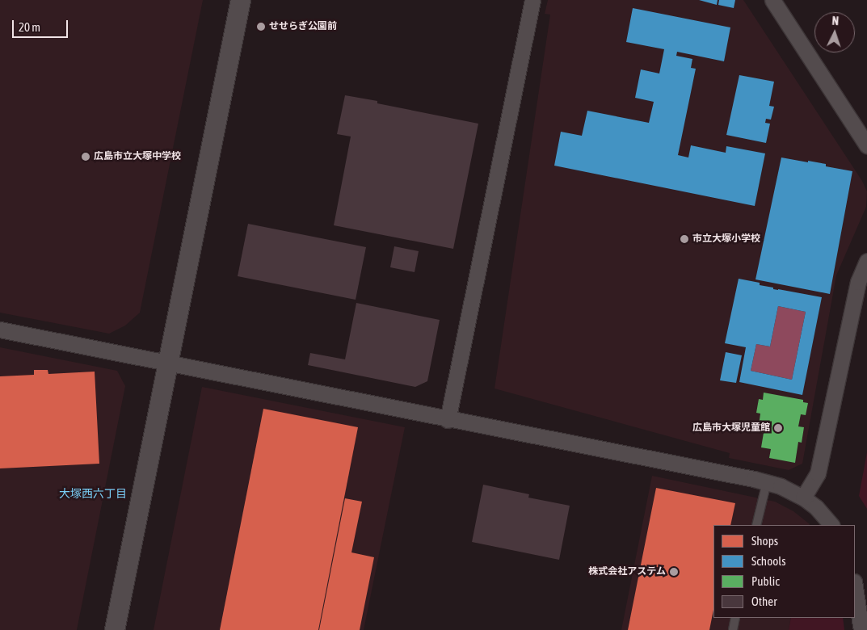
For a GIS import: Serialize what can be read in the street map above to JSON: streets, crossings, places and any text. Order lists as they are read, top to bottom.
{
  "districts": ["大塚西六丁目"],
  "places": [
    "せせらぎ公園前",
    "広島市立大塚中学校",
    "市立大塚小学校",
    "広島市大塚児童館",
    "株式会社アステム"
  ],
  "legend": [
    "Shops",
    "Schools",
    "Public",
    "Other"
  ],
  "scale_bar": "20 m",
  "north": "top"
}
